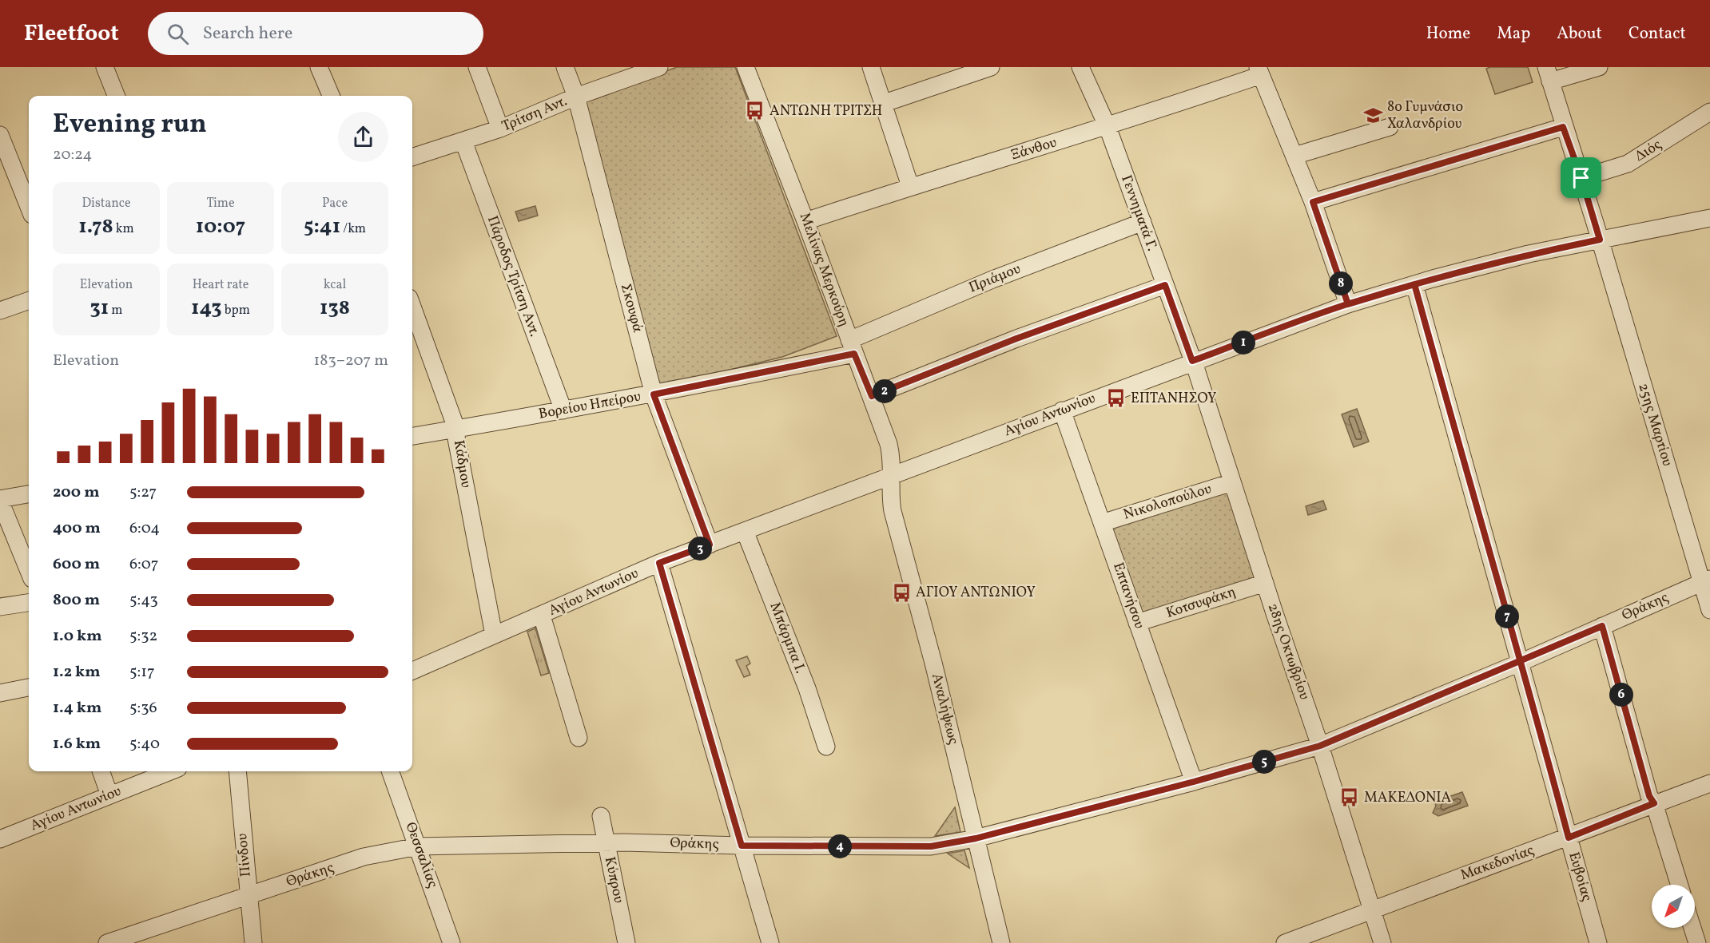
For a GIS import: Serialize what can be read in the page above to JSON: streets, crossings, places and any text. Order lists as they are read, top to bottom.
{
  "streets": {
    "street": [
      "Τρίτση Αντ.",
      "Ξάνθου",
      "Διός",
      "Γεννηματά Γ.",
      "Μελίνας Μερκούρη",
      "Πάροδος Τρίτση Αντ.",
      "Πριάμου",
      "Σκουφά",
      "Βορείου Ηπείρου",
      "Αγίου Αντωνίου",
      "25ης Μαρτίου",
      "Κάδμου",
      "Νικολοπούλου",
      "Επτανήσου",
      "Κοτσυφάκη",
      "Θράκης",
      "Μπάρμπα Ι.",
      "28ης Οκτωβρίου",
      "Αναλήψεως",
      "Πίνδου",
      "Θεσσαλίας",
      "Μακεδονίας",
      "Ευβοίας",
      "Κύπρου"
    ]
  },
  "crossings": [
    ["Τρίτση Αντ.", "Πάροδος Τρίτση Αντ."],
    ["Τρίτση Αντ.", "Σκουφά"],
    ["Ξάνθου", "Γεννηματά Γ."],
    ["Ξάνθου", "Μελίνας Μερκούρη"],
    ["Διός", "25ης Μαρτίου"],
    ["Γεννηματά Γ.", "Πριάμου"],
    ["Γεννηματά Γ.", "Αγίου Αντωνίου"],
    ["Γεννηματά Γ.", "28ης Οκτωβρίου"],
    ["Μελίνας Μερκούρη", "Πριάμου"],
    ["Μελίνας Μερκούρη", "Βορείου Ηπείρου"],
    ["Μελίνας Μερκούρη", "Αγίου Αντωνίου"],
    ["Μελίνας Μερκούρη", "Αναλήψεως"],
    ["Πάροδος Τρίτση Αντ.", "Βορείου Ηπείρου"],
    ["Πριάμου", "Βορείου Ηπείρου"],
    ["Σκουφά", "Βορείου Ηπείρου"],
    ["Σκουφά", "Αγίου Αντωνίου"],
    ["Βορείου Ηπείρου", "Κάδμου"],
    ["Αγίου Αντωνίου", "25ης Μαρτίου"],
    ["Αγίου Αντωνίου", "Κάδμου"],
    ["Αγίου Αντωνίου", "Επτανήσου"],
    ["Αγίου Αντωνίου", "Μπάρμπα Ι."],
    ["Αγίου Αντωνίου", "28ης Οκτωβρίου"],
    ["Αγίου Αντωνίου", "Αναλήψεως"],
    ["Αγίου Αντωνίου", "Ευβοίας"],
    ["25ης Μαρτίου", "Θράκης"],
    ["Νικολοπούλου", "Επτανήσου"],
    ["Νικολοπούλου", "28ης Οκτωβρίου"],
    ["Επτανήσου", "Κοτσυφάκη"],
    ["Επτανήσου", "Θράκης"],
    ["Κοτσυφάκη", "28ης Οκτωβρίου"],
    ["Θράκης", "28ης Οκτωβρίου"],
    ["Θράκης", "Αναλήψεως"],
    ["Θράκης", "Πίνδου"],
    ["Θράκης", "Θεσσαλίας"],
    ["Θράκης", "Ευβοίας"],
    ["Θράκης", "Κύπρου"],
    ["28ης Οκτωβρίου", "Μακεδονίας"],
    ["Μακεδονίας", "Ευβοίας"]
  ],
  "places": {
    "bus stop": [
      "ΑΝΤΩΝΗ ΤΡΙΤΣΗ",
      "ΕΠΤΑΝΗΣΟΥ",
      "ΑΓΙΟΥ ΑΝΤΩΝΙΟΥ",
      "ΜΑΚΕΔΟΝΙΑ"
    ],
    "school or university": ["8ο Γυμνάσιο Χαλανδρίου"]
  },
  "north": "bottom left",
  "page": {
    "header": "Fleetfoot",
    "search": "Search here",
    "nav": [
      "Home",
      "Map",
      "About",
      "Contact"
    ],
    "heading": ["Evening run", "20:24"],
    "stats": [
      ["Distance", "1.78 km"],
      ["Time", "10:07"],
      ["Pace", "5:41 /km"],
      ["Elevation", "31 m"],
      ["Heart rate", "143 bpm"],
      ["kcal", "138"]
    ],
    "pins": [
      "8",
      "1",
      "2",
      "3",
      "7",
      "6",
      "5",
      "4"
    ],
    "chart": ["Elevation", "183–207 m"],
    "list": [
      {
        "name": "200 m",
        "note": "5:27"
      },
      {
        "name": "400 m",
        "note": "6:04"
      },
      {
        "name": "600 m",
        "note": "6:07"
      },
      {
        "name": "800 m",
        "note": "5:43"
      },
      {
        "name": "1.0 km",
        "note": "5:32"
      },
      {
        "name": "1.2 km",
        "note": "5:17"
      },
      {
        "name": "1.4 km",
        "note": "5:36"
      },
      {
        "name": "1.6 km",
        "note": "5:40"
      }
    ]
  }
}
